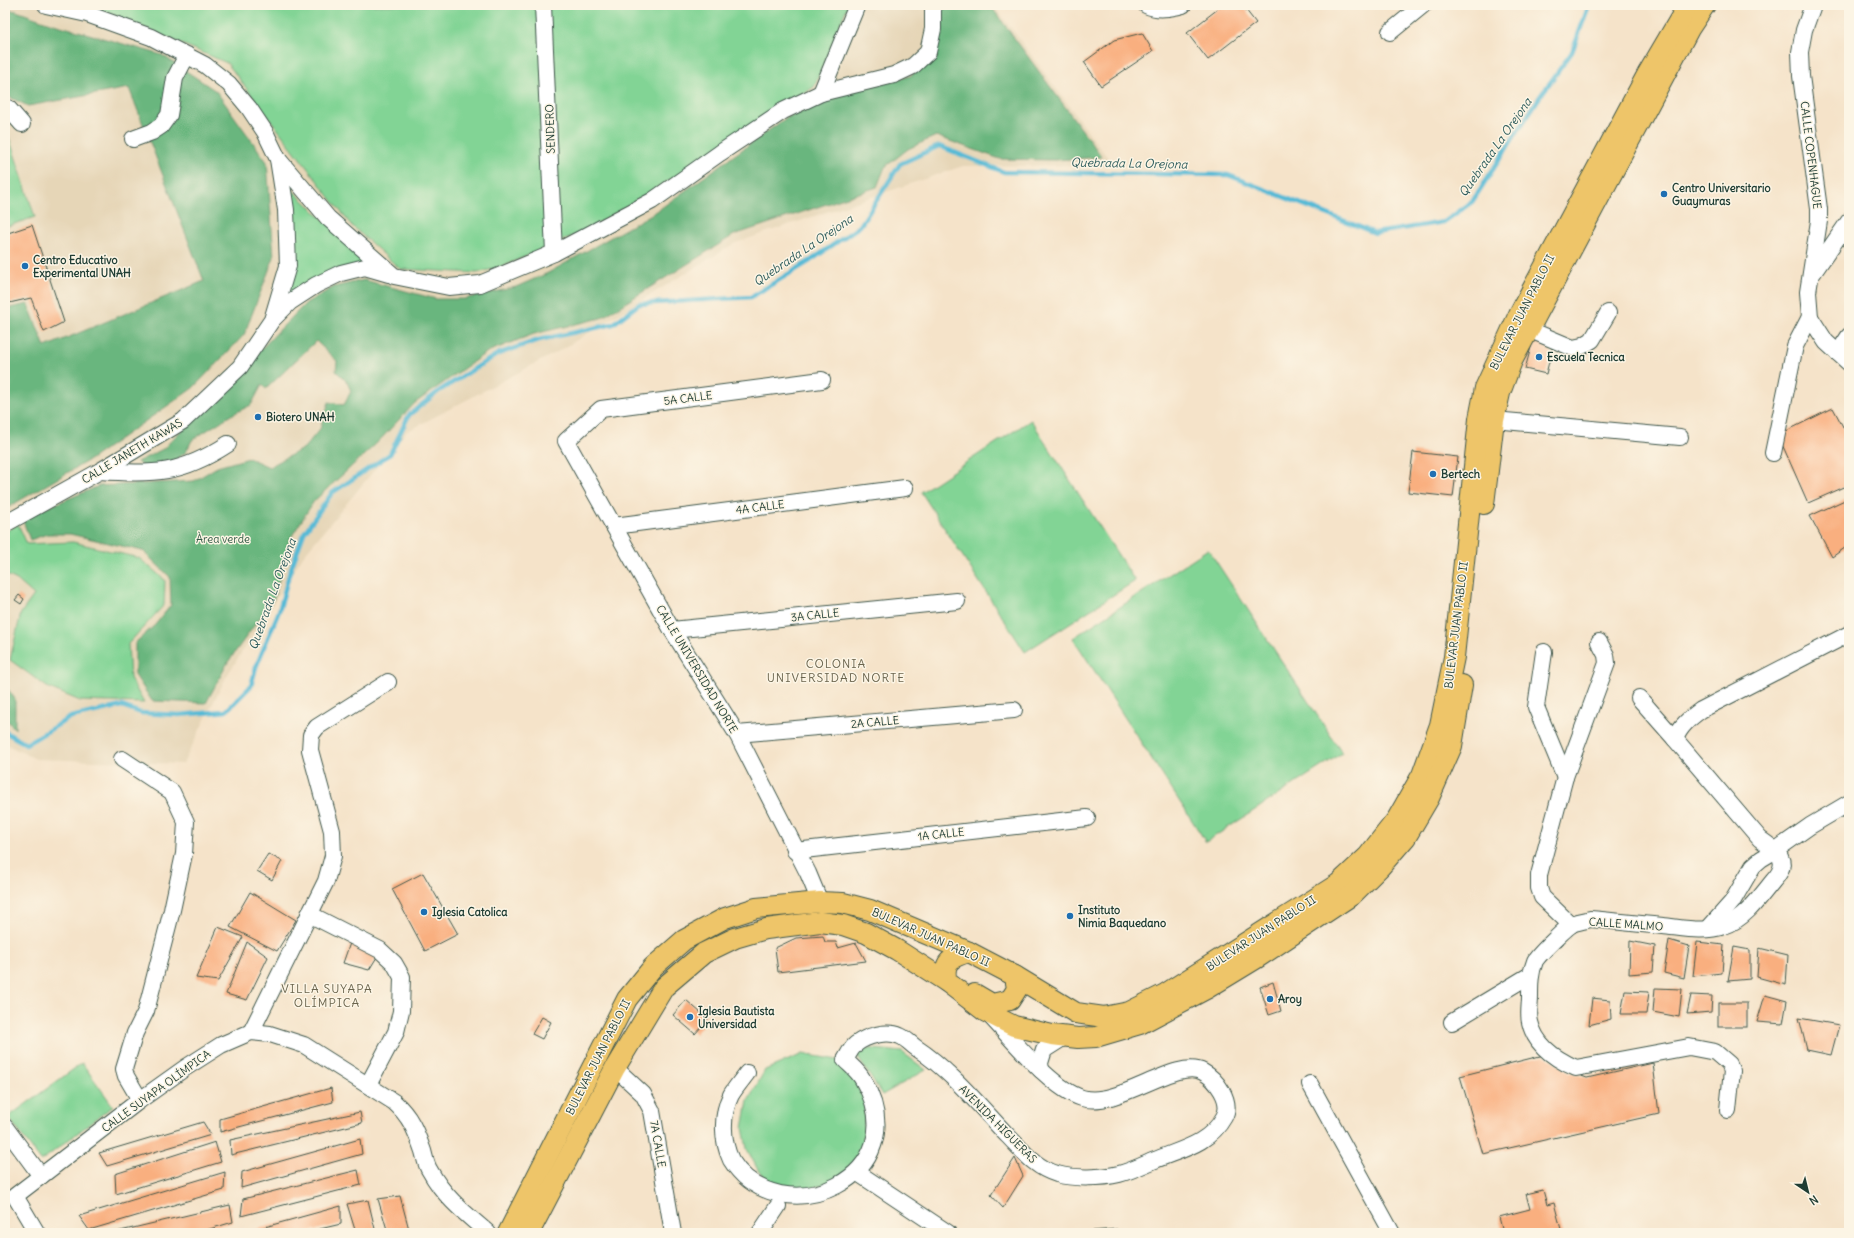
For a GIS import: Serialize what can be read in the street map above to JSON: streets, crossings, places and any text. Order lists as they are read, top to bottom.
{
  "streets": {
    "main road": ["BULEVAR JUAN PABLO II"],
    "street": [
      "SENDERO",
      "CALLE COPENHAGUE",
      "5A CALLE",
      "CALLE JANETH KAWAS",
      "4A CALLE",
      "3A CALLE",
      "CALLE UNIVERSIDAD NORTE",
      "2A CALLE",
      "1A CALLE",
      "CALLE MALMO",
      "CALLE SUYAPA OLÍMPICA",
      "AVENIDA HIGUERAS",
      "7A CALLE"
    ]
  },
  "crossings": [
    ["BULEVAR JUAN PABLO II", "CALLE UNIVERSIDAD NORTE"],
    ["BULEVAR JUAN PABLO II", "AVENIDA HIGUERAS"],
    ["BULEVAR JUAN PABLO II", "7A CALLE"],
    ["5A CALLE", "CALLE UNIVERSIDAD NORTE"],
    ["4A CALLE", "CALLE UNIVERSIDAD NORTE"],
    ["3A CALLE", "CALLE UNIVERSIDAD NORTE"],
    ["CALLE UNIVERSIDAD NORTE", "2A CALLE"],
    ["CALLE UNIVERSIDAD NORTE", "1A CALLE"]
  ],
  "districts": ["COLONIA UNIVERSIDAD NORTE", "VILLA SUYAPA OLÍMPICA"],
  "water": ["Quebrada La Orejona"],
  "parks": ["Àrea verde"],
  "places": [
    "Centro Universitario Guaymuras",
    "Centro Educativo Experimental UNAH",
    "Escuela Tecnica",
    "Biotero UNAH",
    "Bertech",
    "Iglesia Catolica",
    "Instituto Nimia Baquedano",
    "Aroy",
    "Iglesia Bautista Universidad"
  ],
  "north": "bottom right"
}
